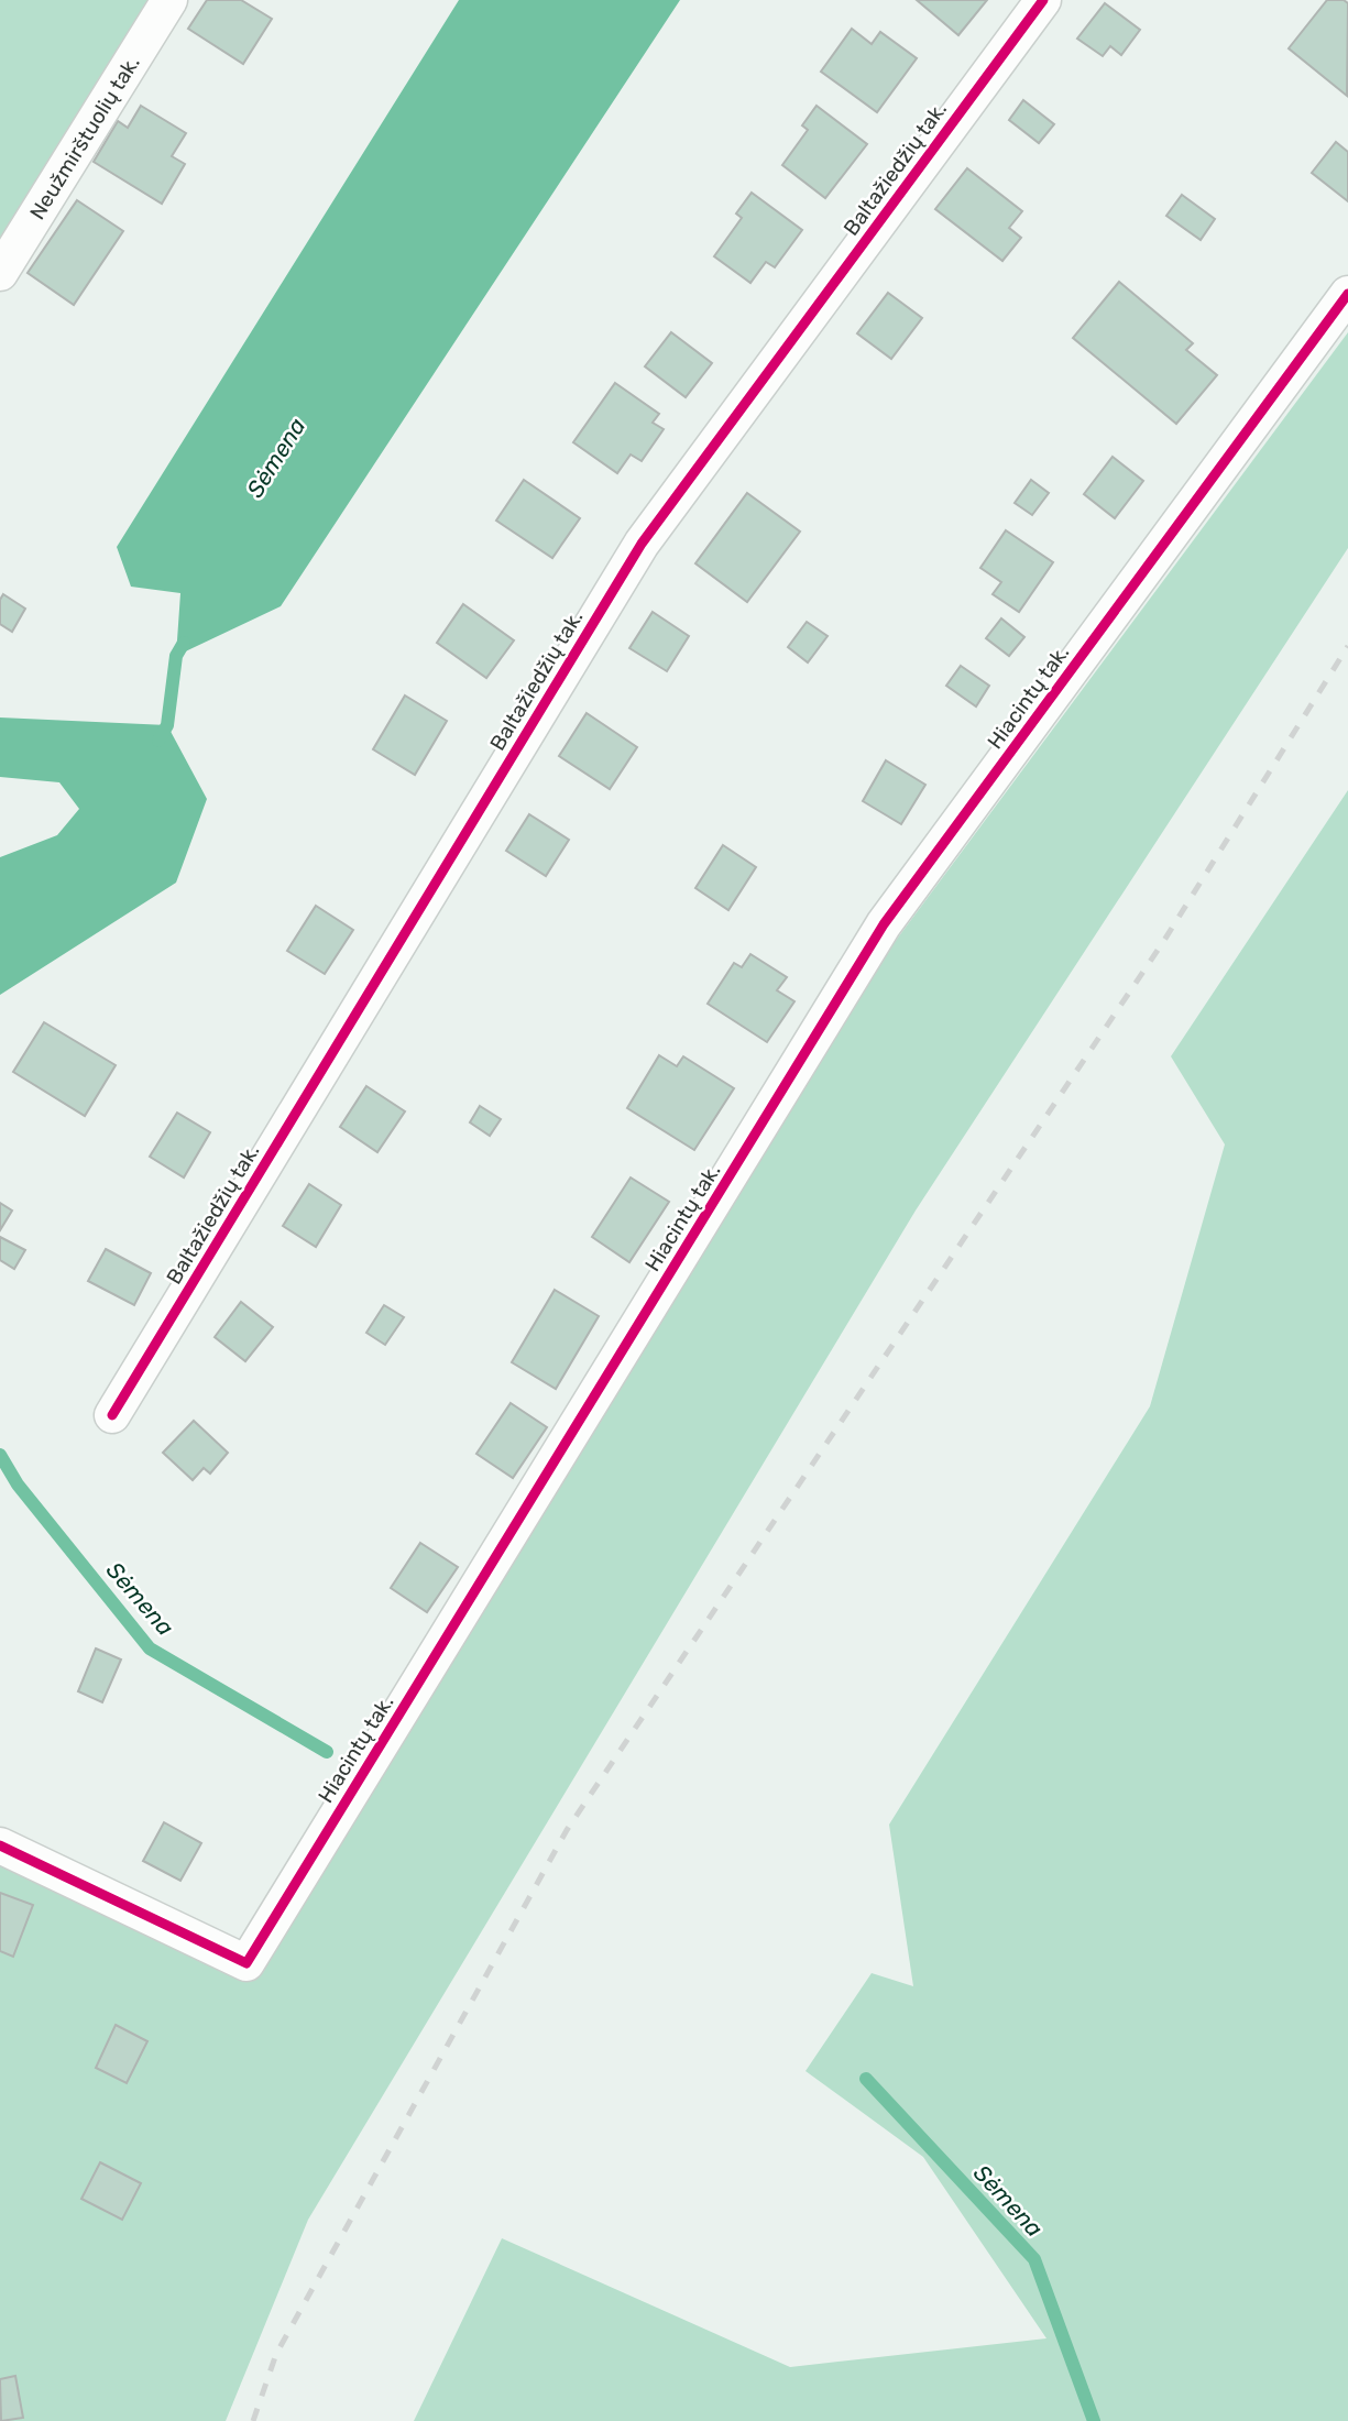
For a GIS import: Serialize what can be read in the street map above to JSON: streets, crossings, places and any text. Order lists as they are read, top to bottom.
{
  "streets": {
    "street": ["Neužmirštuolių tak.", "Baltažiedžių tak.", "Hiacintų tak."]
  },
  "water": ["Sėmena"]
}
